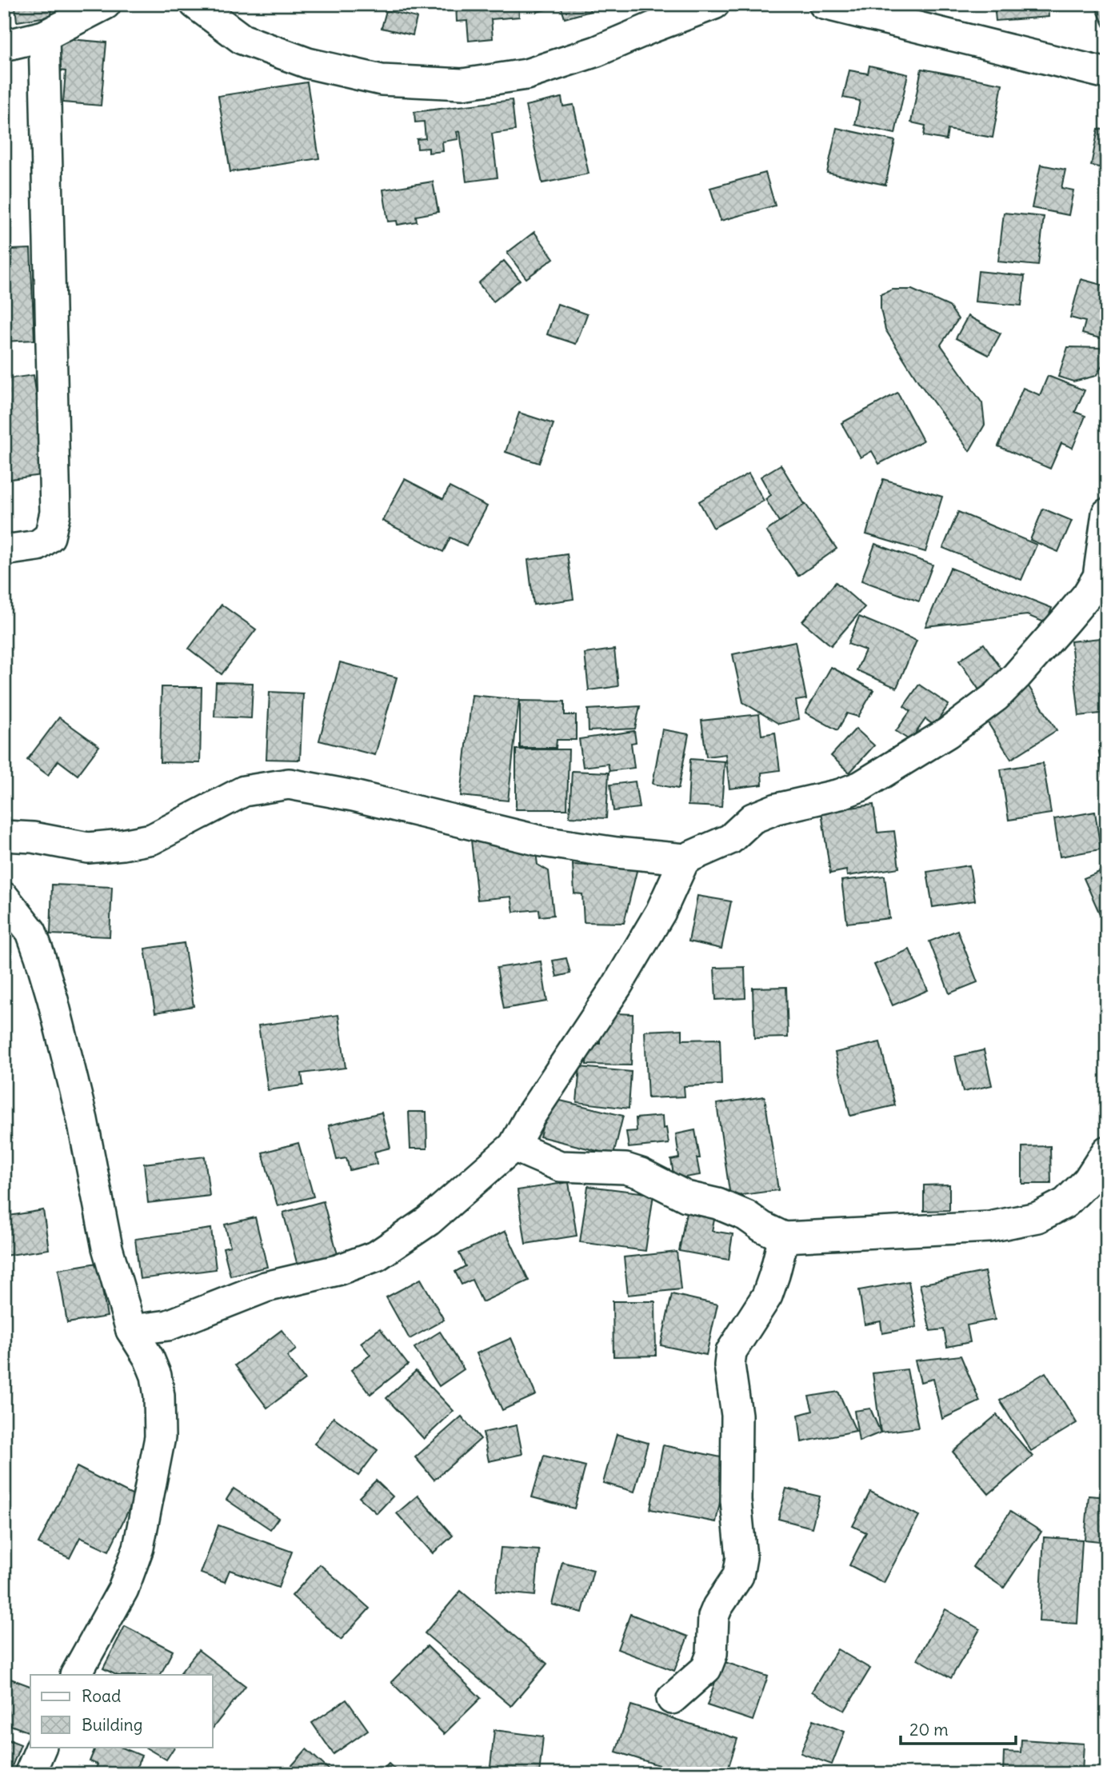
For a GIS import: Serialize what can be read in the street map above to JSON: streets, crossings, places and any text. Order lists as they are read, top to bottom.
{
  "legend": ["Road", "Building"],
  "scale_bar": "20 m"
}
